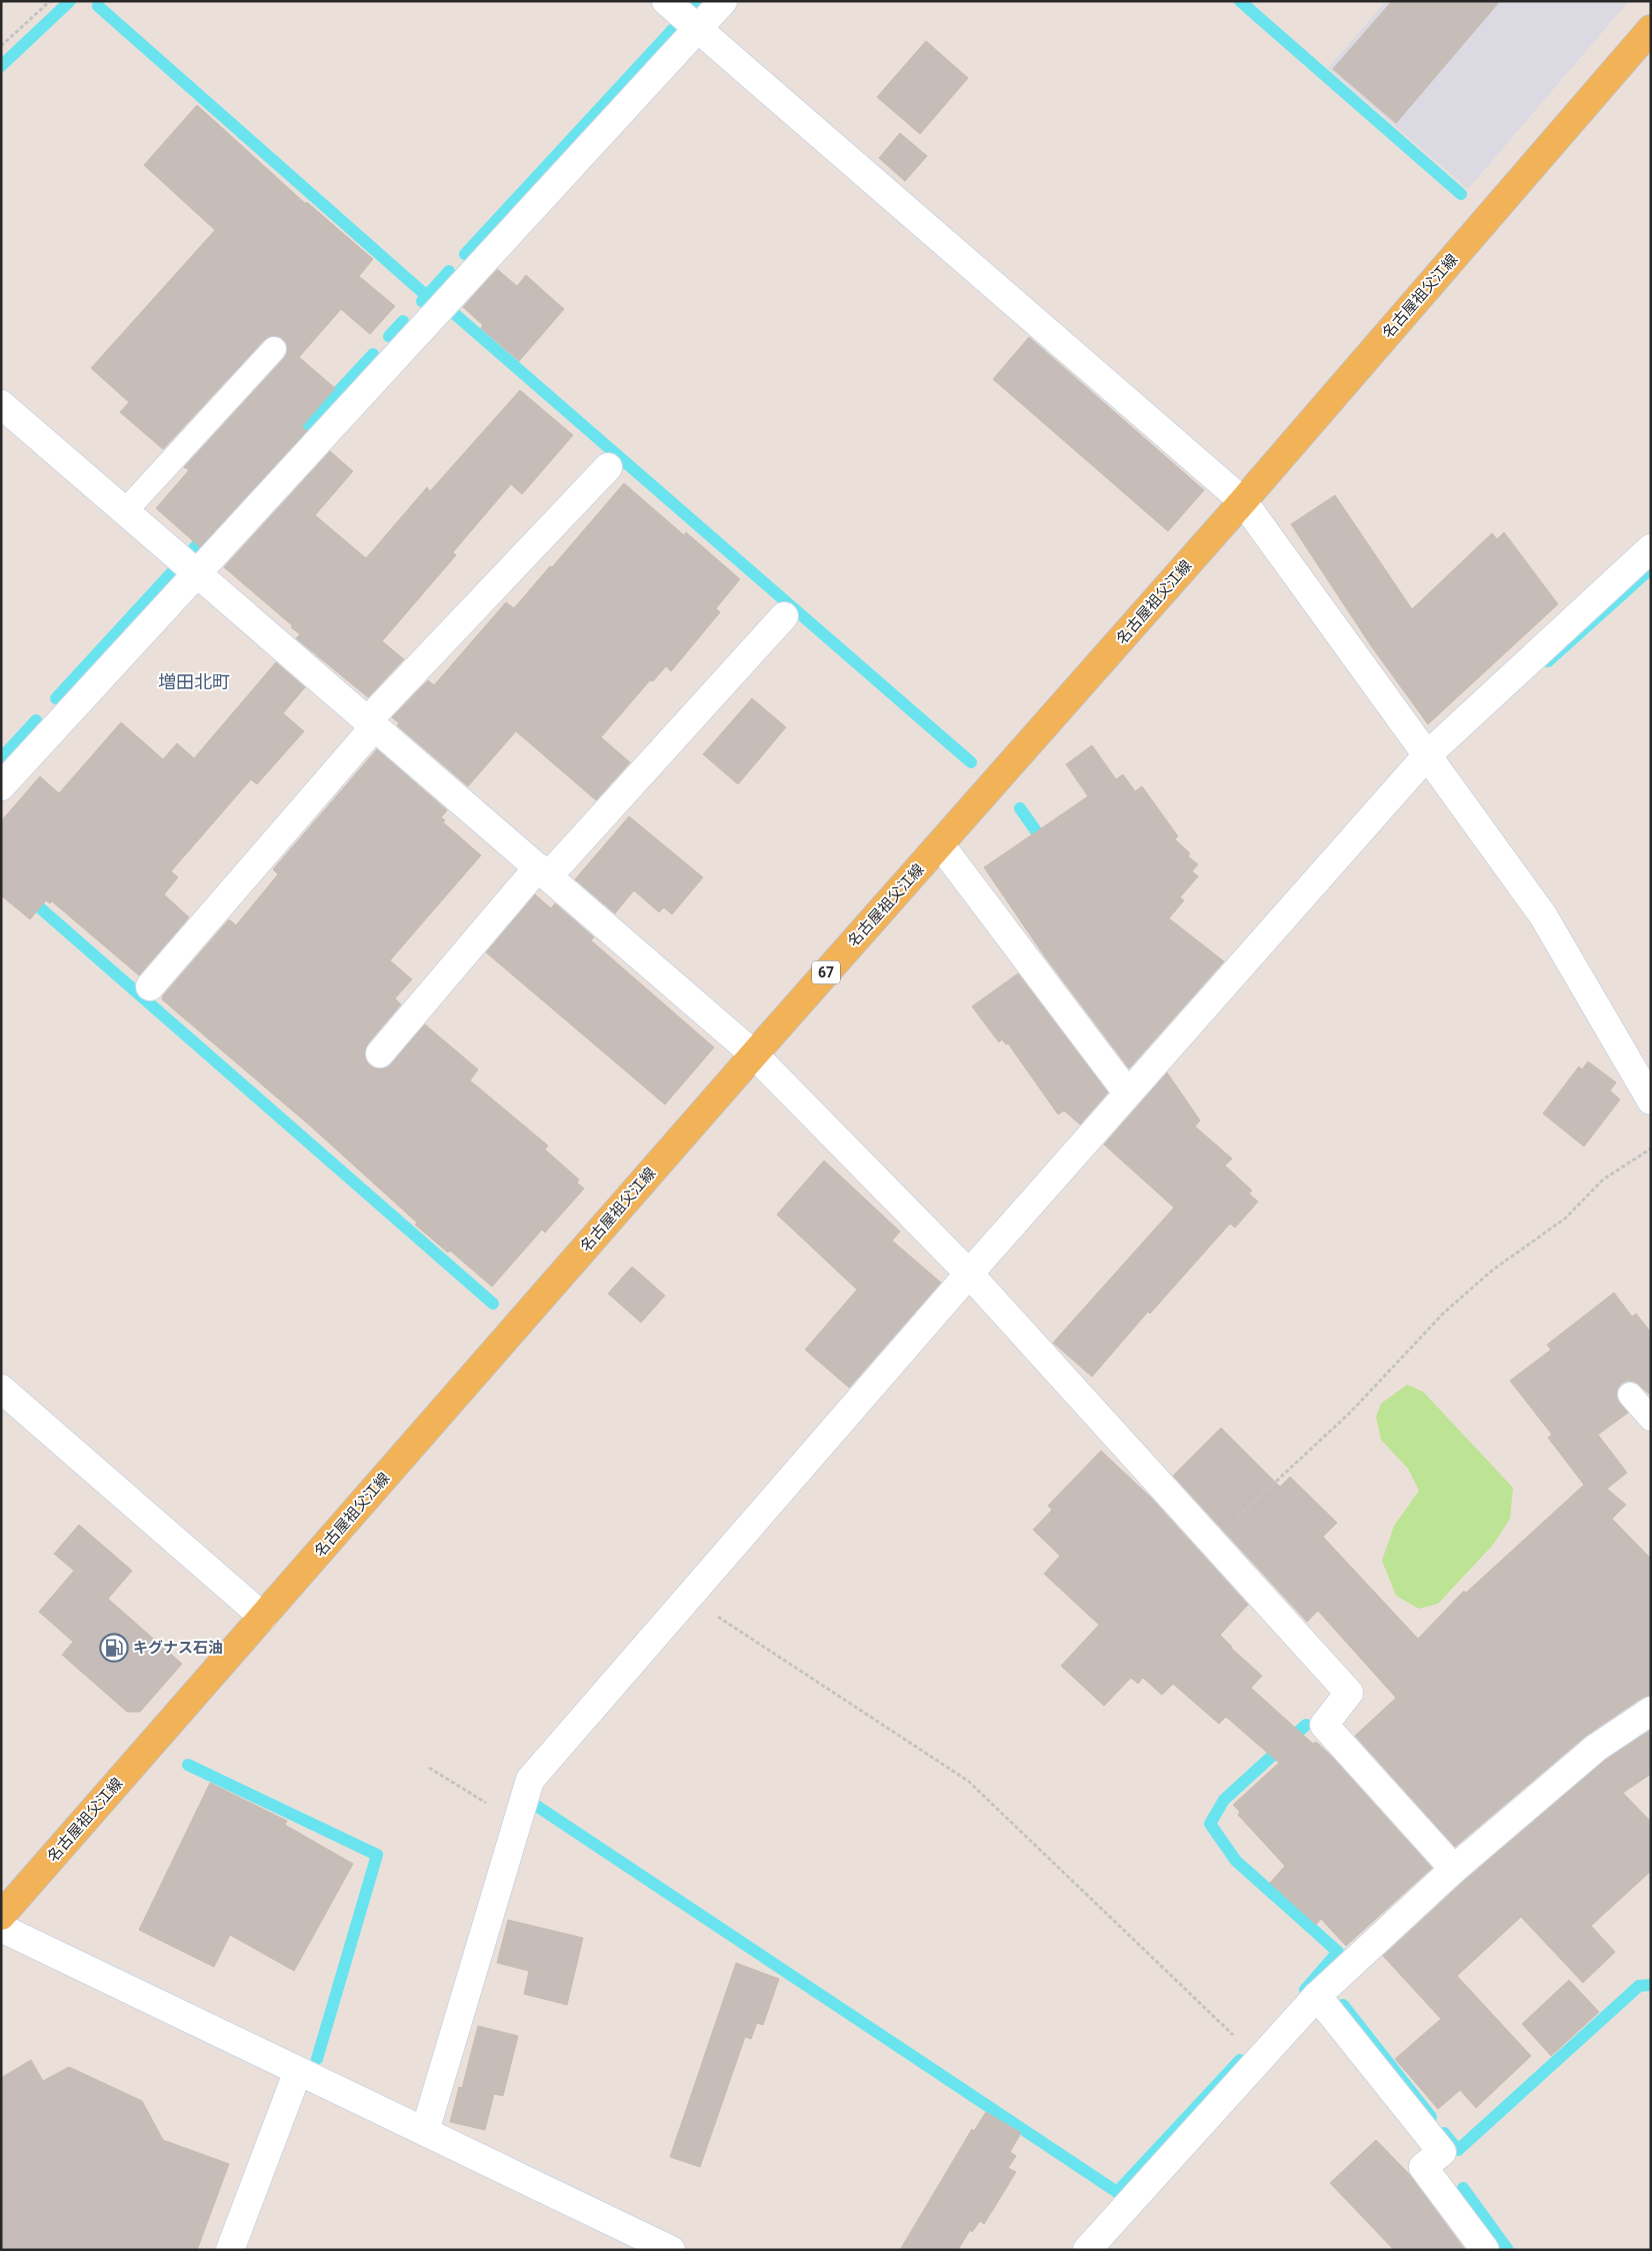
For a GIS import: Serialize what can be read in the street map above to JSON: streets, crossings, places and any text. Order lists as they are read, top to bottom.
{
  "streets": {
    "main road": ["名古屋祖父江線", "67"]
  },
  "districts": ["増田北町"],
  "places": {
    "fuel station": ["キグナス石油"]
  }
}
